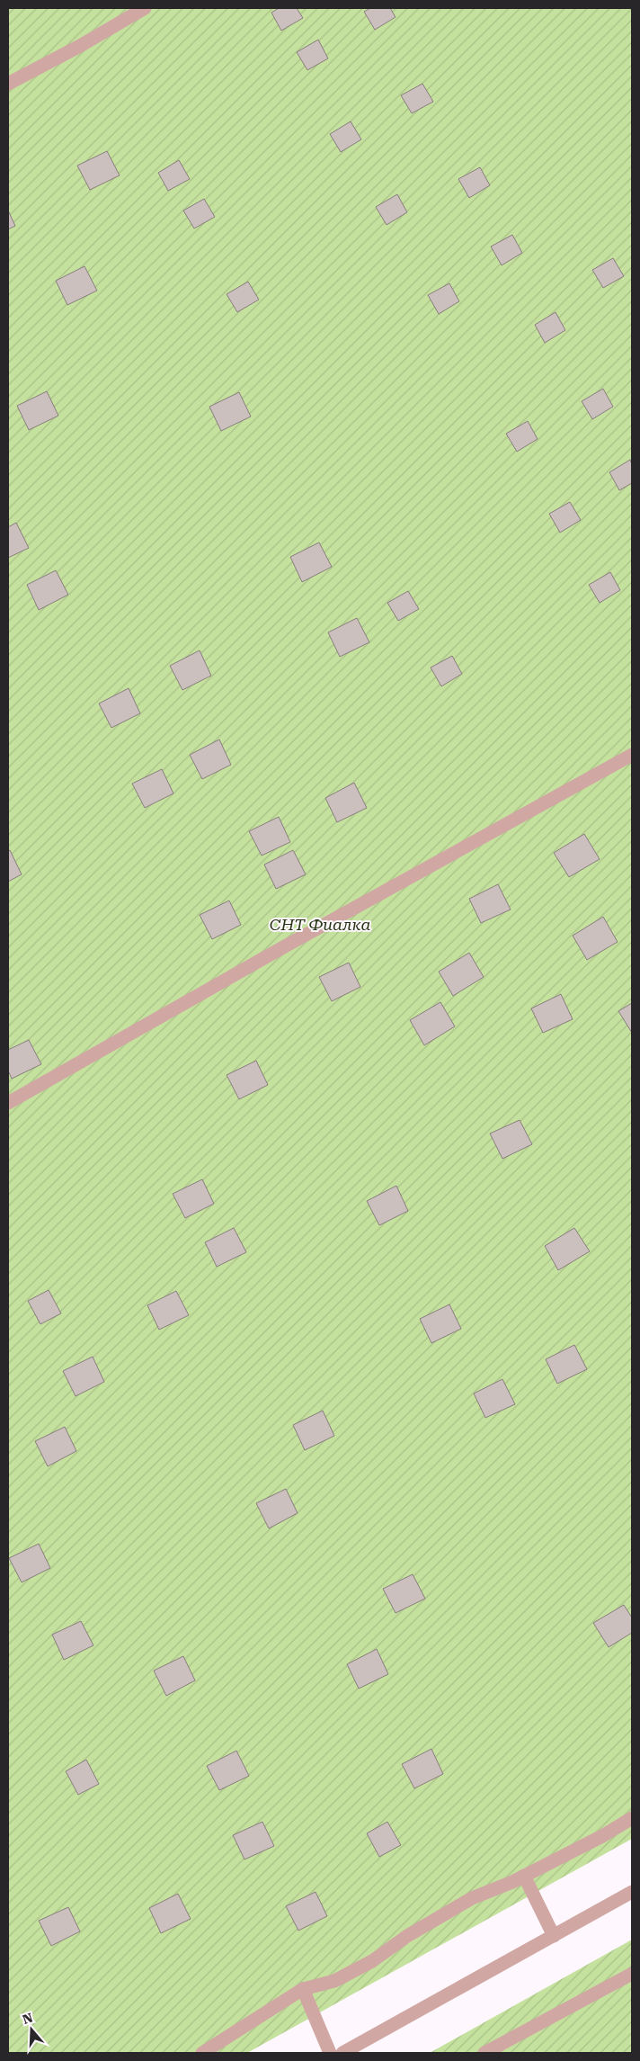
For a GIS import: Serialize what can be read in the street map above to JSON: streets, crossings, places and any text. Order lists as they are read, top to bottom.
{
  "parks": ["СНТ Фиалка"],
  "north": "top"
}
